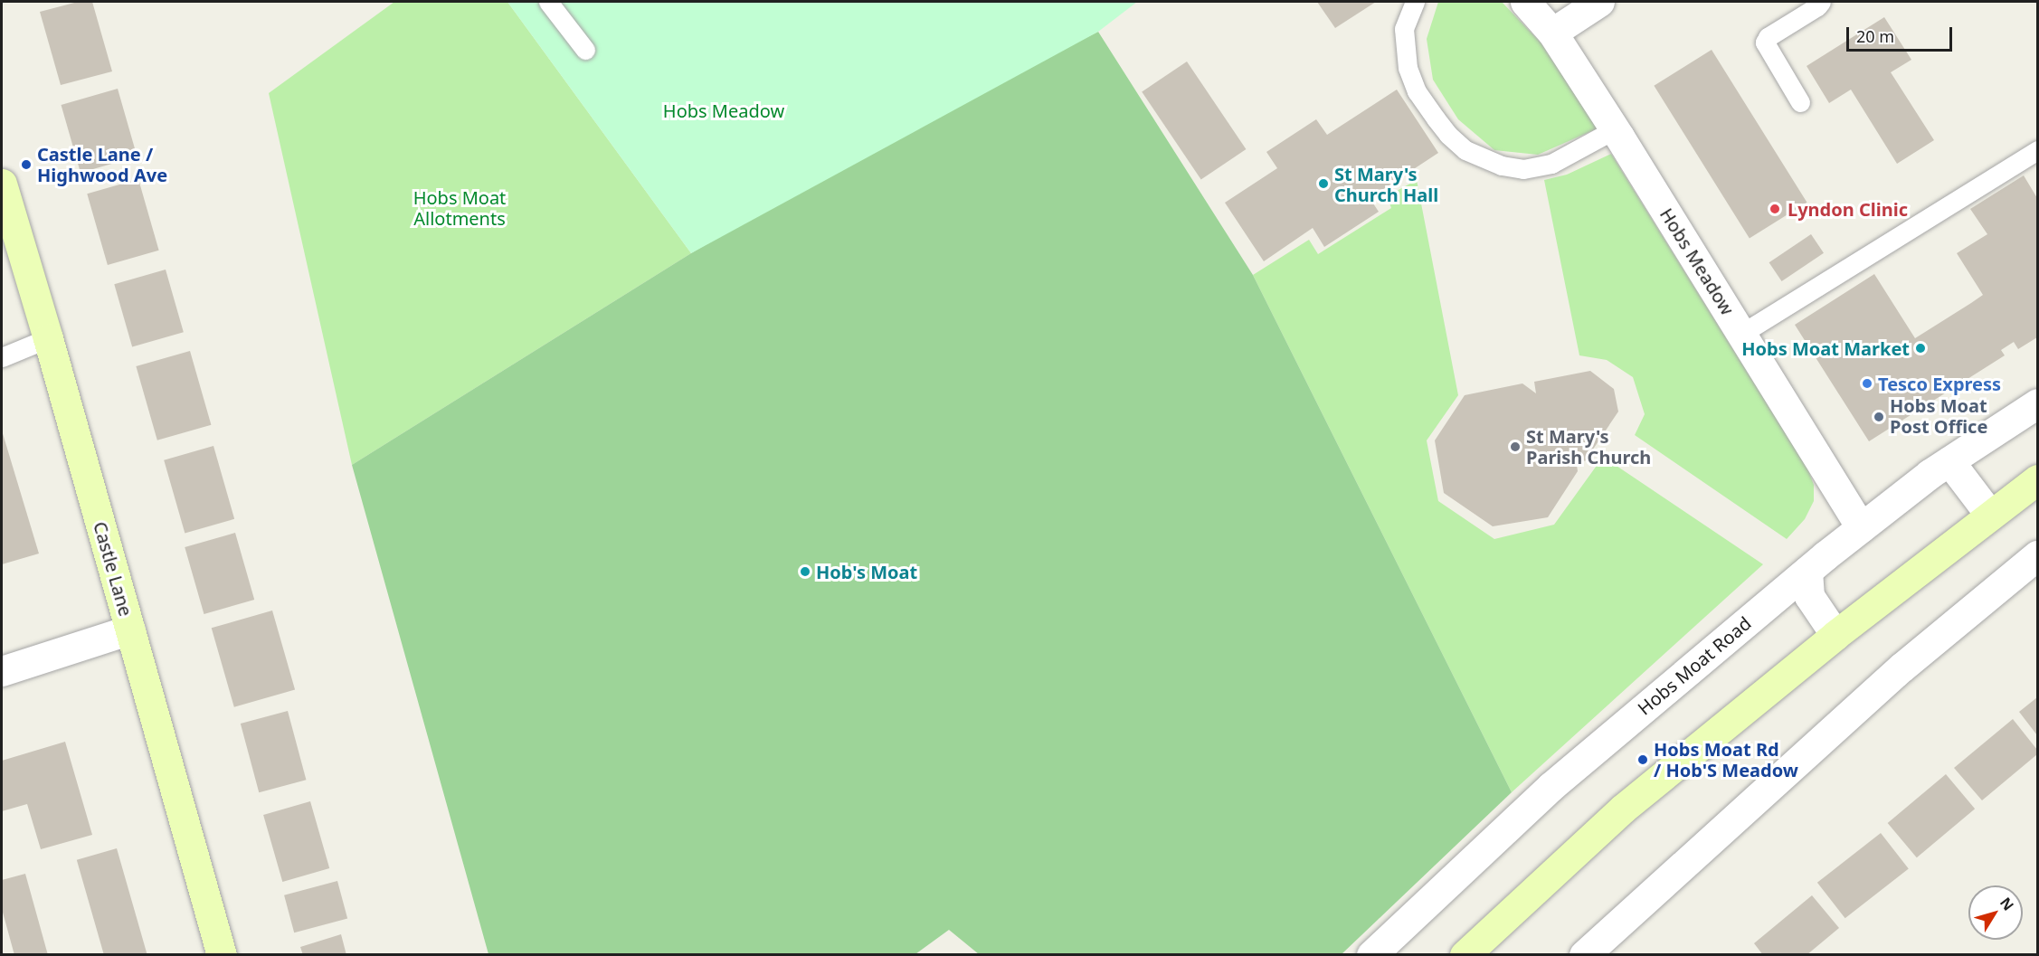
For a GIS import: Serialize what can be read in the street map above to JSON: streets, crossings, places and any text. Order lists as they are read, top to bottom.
{
  "streets": {
    "street": ["Hobs Meadow", "Castle Lane", "Hobs Moat Road"]
  },
  "crossings": [
    ["Hobs Meadow", "Hobs Moat Road"]
  ],
  "parks": ["Hobs Meadow", "Hobs Moat Allotments"],
  "places": [
    "Castle Lane / Highwood Ave",
    "St Mary's Church Hall",
    "Lyndon Clinic",
    "Hobs Moat Market",
    "Tesco Express",
    "Hobs Moat Post Office",
    "St Mary's Parish Church",
    "Hob's Moat",
    "Hobs Moat Rd / Hob'S Meadow"
  ],
  "scale_bar": "20 m",
  "north": "top right"
}
